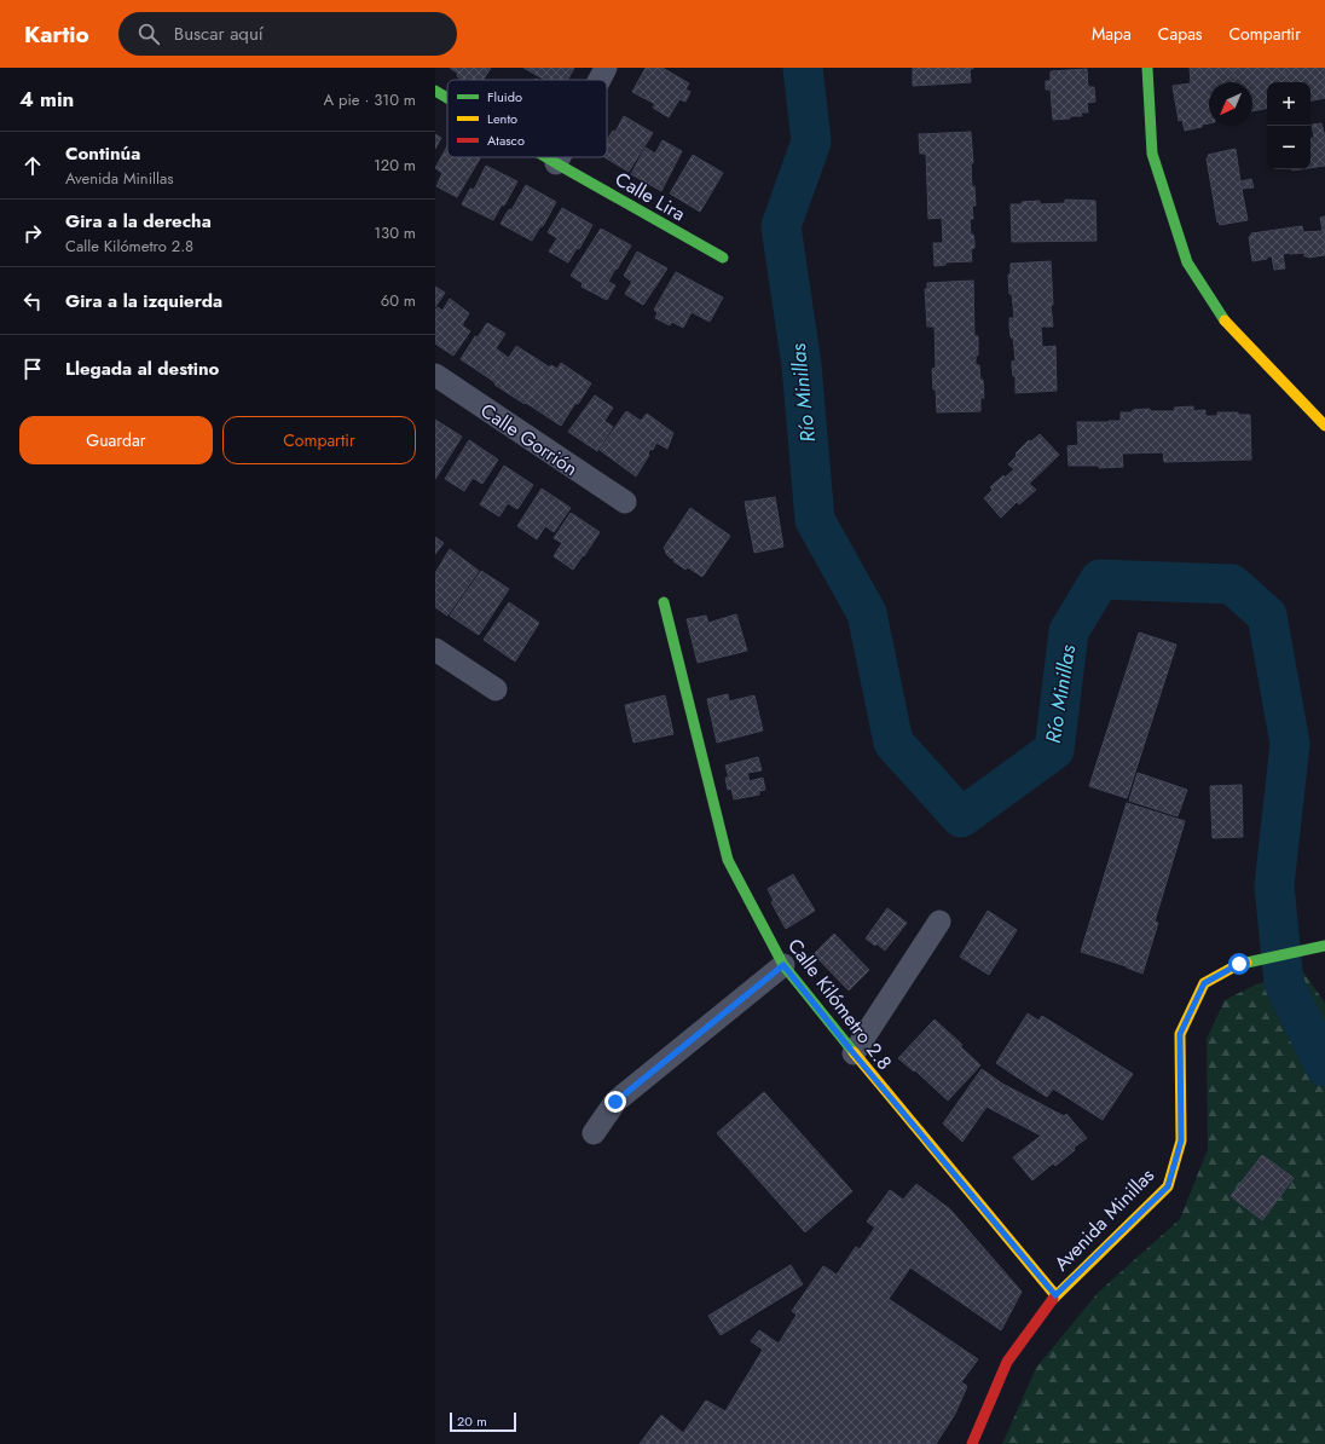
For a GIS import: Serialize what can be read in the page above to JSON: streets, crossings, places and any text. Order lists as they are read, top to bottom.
{
  "streets": {
    "street": [
      "Calle Lira",
      "Calle Gorrión",
      "Calle Kilómetro 2.8",
      "Avenida Minillas"
    ]
  },
  "crossings": [
    ["Calle Kilómetro 2.8", "Avenida Minillas"]
  ],
  "water": ["Río Minillas"],
  "legend": ["Fluido", "Lento", "Atasco"],
  "scale_bar": "20 m",
  "north": "bottom left",
  "page": {
    "header": "Kartio",
    "search": "Buscar aquí",
    "nav": ["Mapa", "Capas", "Compartir"],
    "heading": ["4 min", "A pie · 310 m"],
    "map_buttons": ["+", "−"],
    "list": [
      ["Continúa", "Avenida Minillas", "120 m"],
      ["Gira a la derecha", "Calle Kilómetro 2.8", "130 m"],
      ["Gira a la izquierda", "60 m"],
      "Llegada al destino"
    ],
    "buttons": ["Guardar", "Compartir"],
    "scale": "20 m"
  }
}
